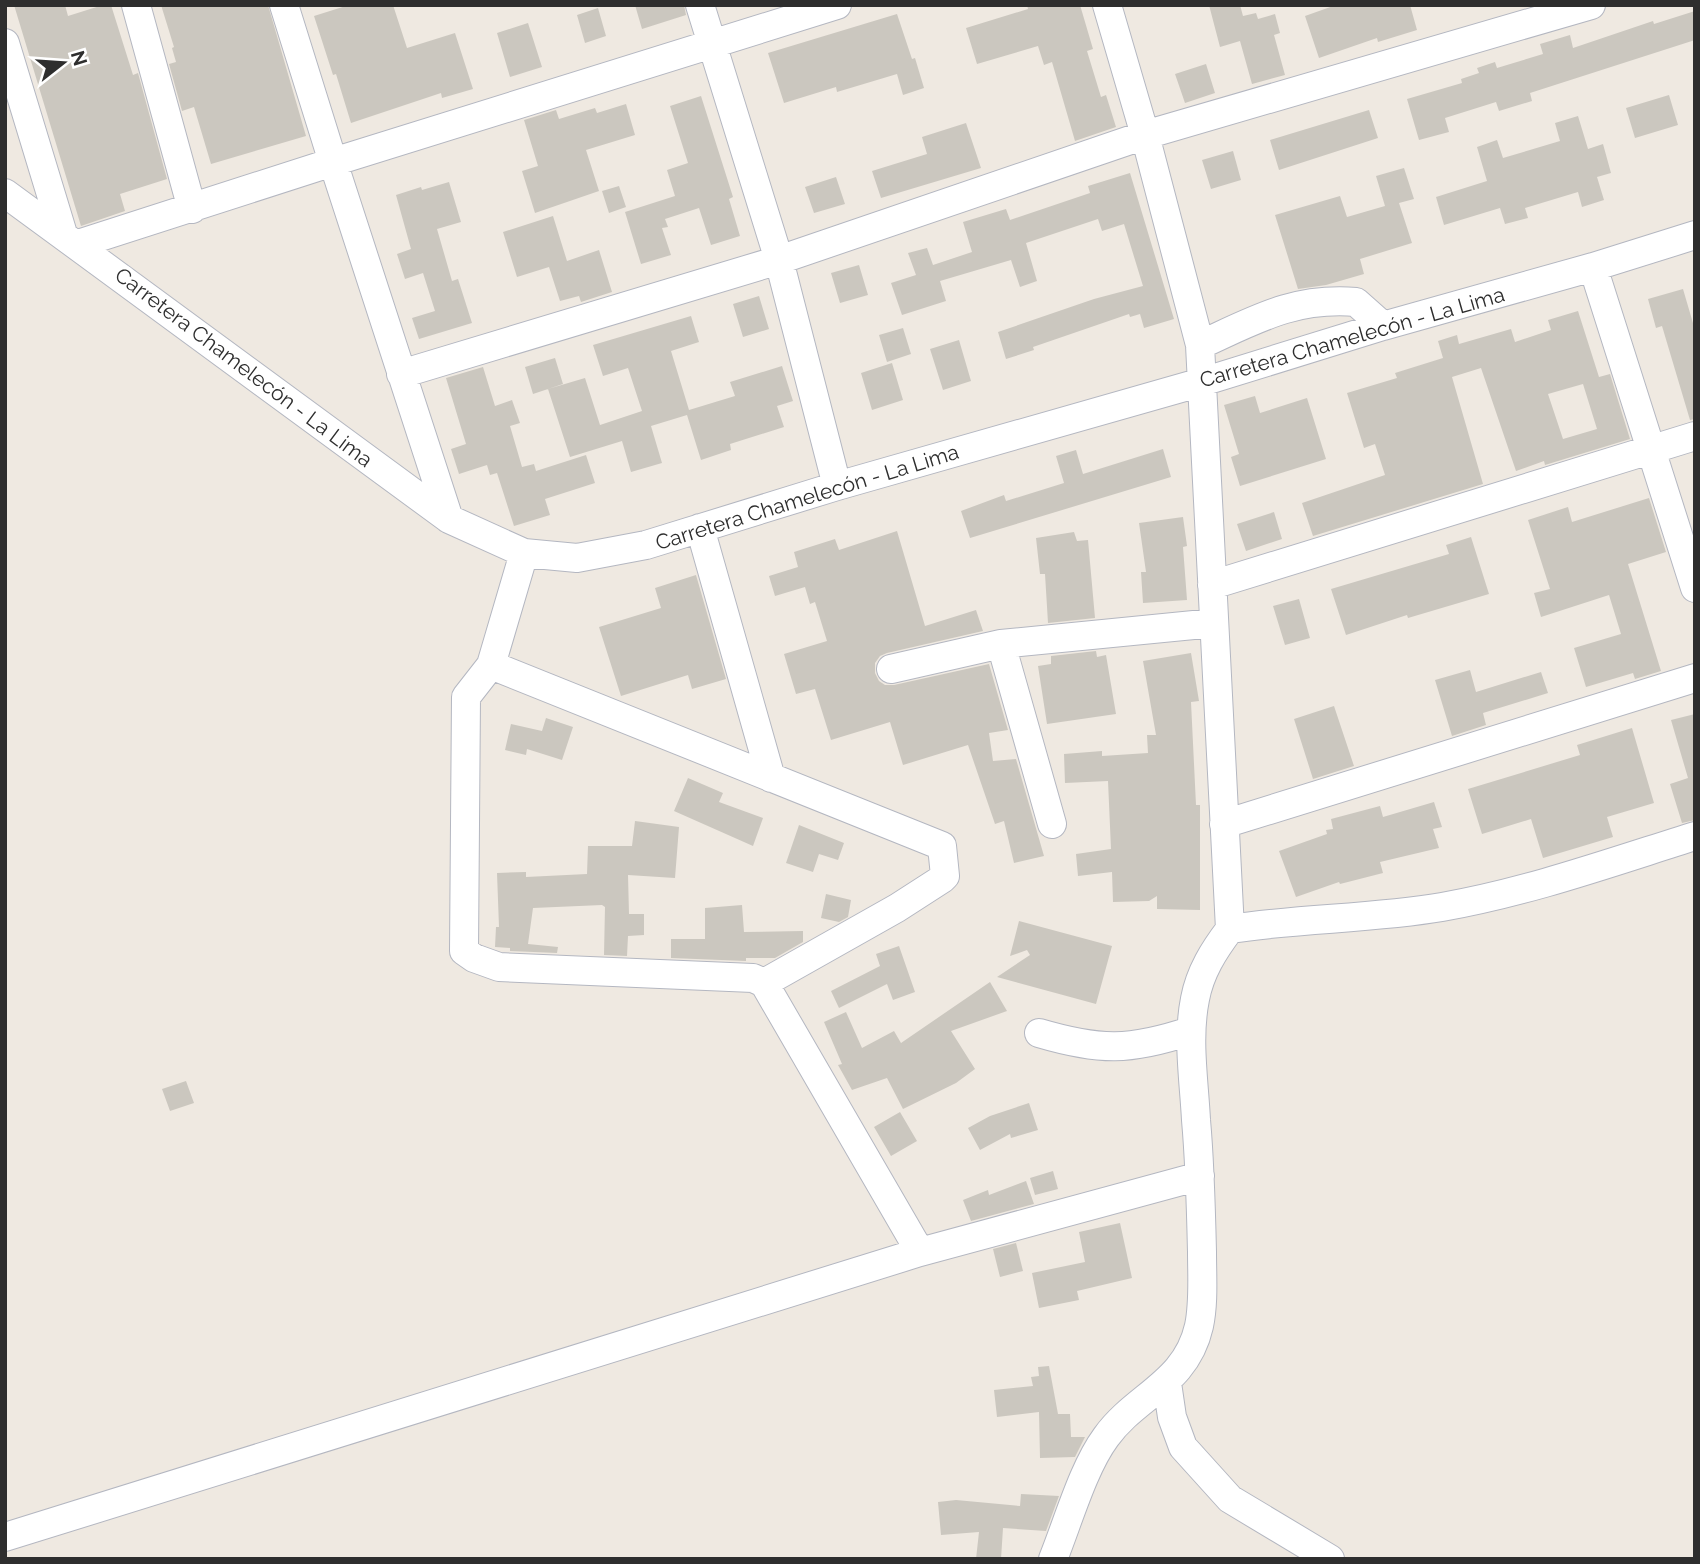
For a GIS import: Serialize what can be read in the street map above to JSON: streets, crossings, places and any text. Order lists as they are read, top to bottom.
{
  "streets": {
    "street": ["Carretera Chamelecón - La Lima"]
  },
  "north": "right"
}
